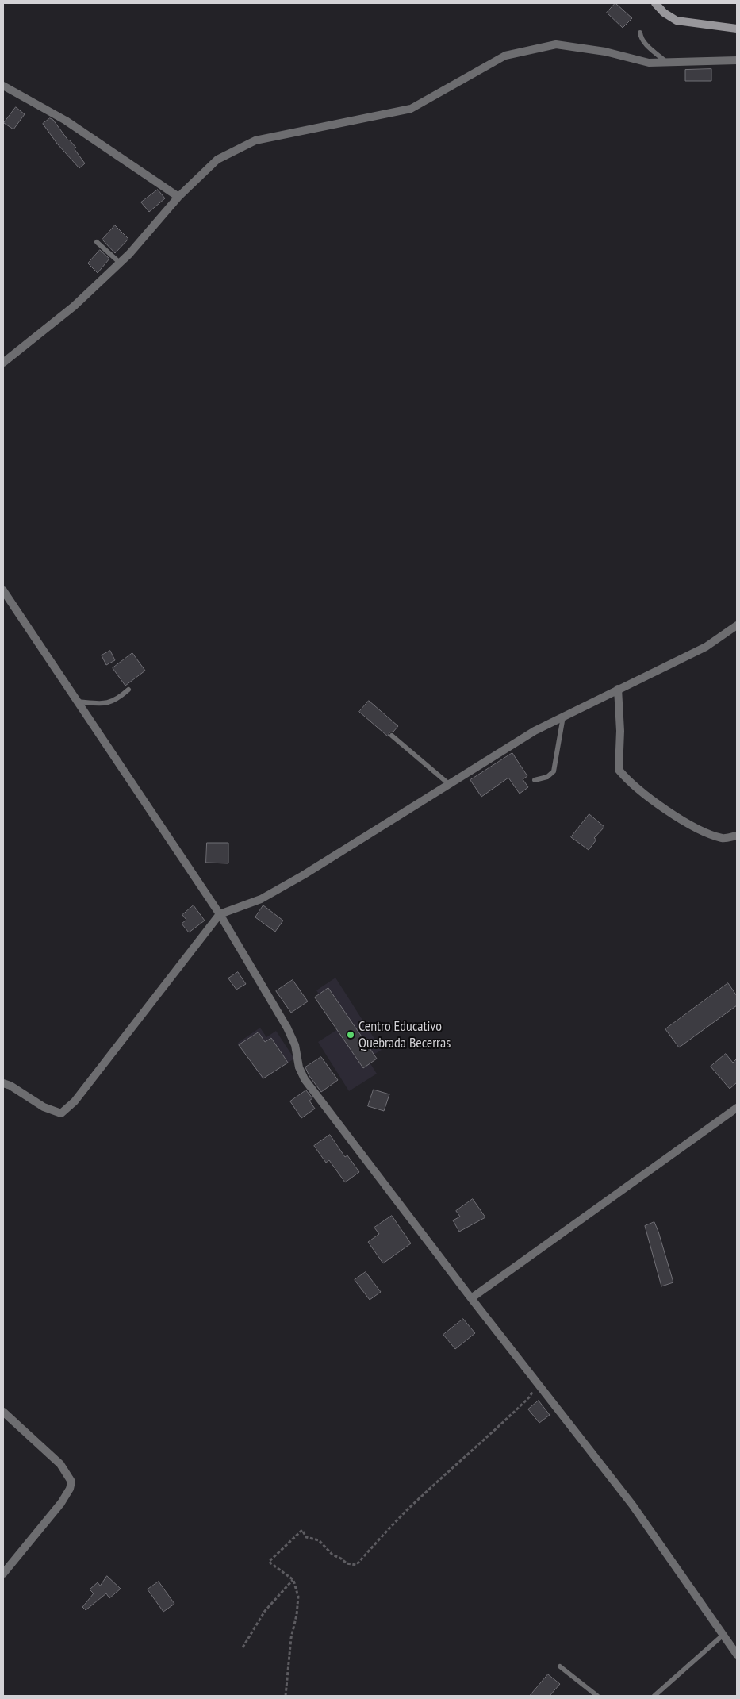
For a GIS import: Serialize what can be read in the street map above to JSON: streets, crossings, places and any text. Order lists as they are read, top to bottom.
{
  "places": ["Centro Educativo Quebrada Becerras"]
}
